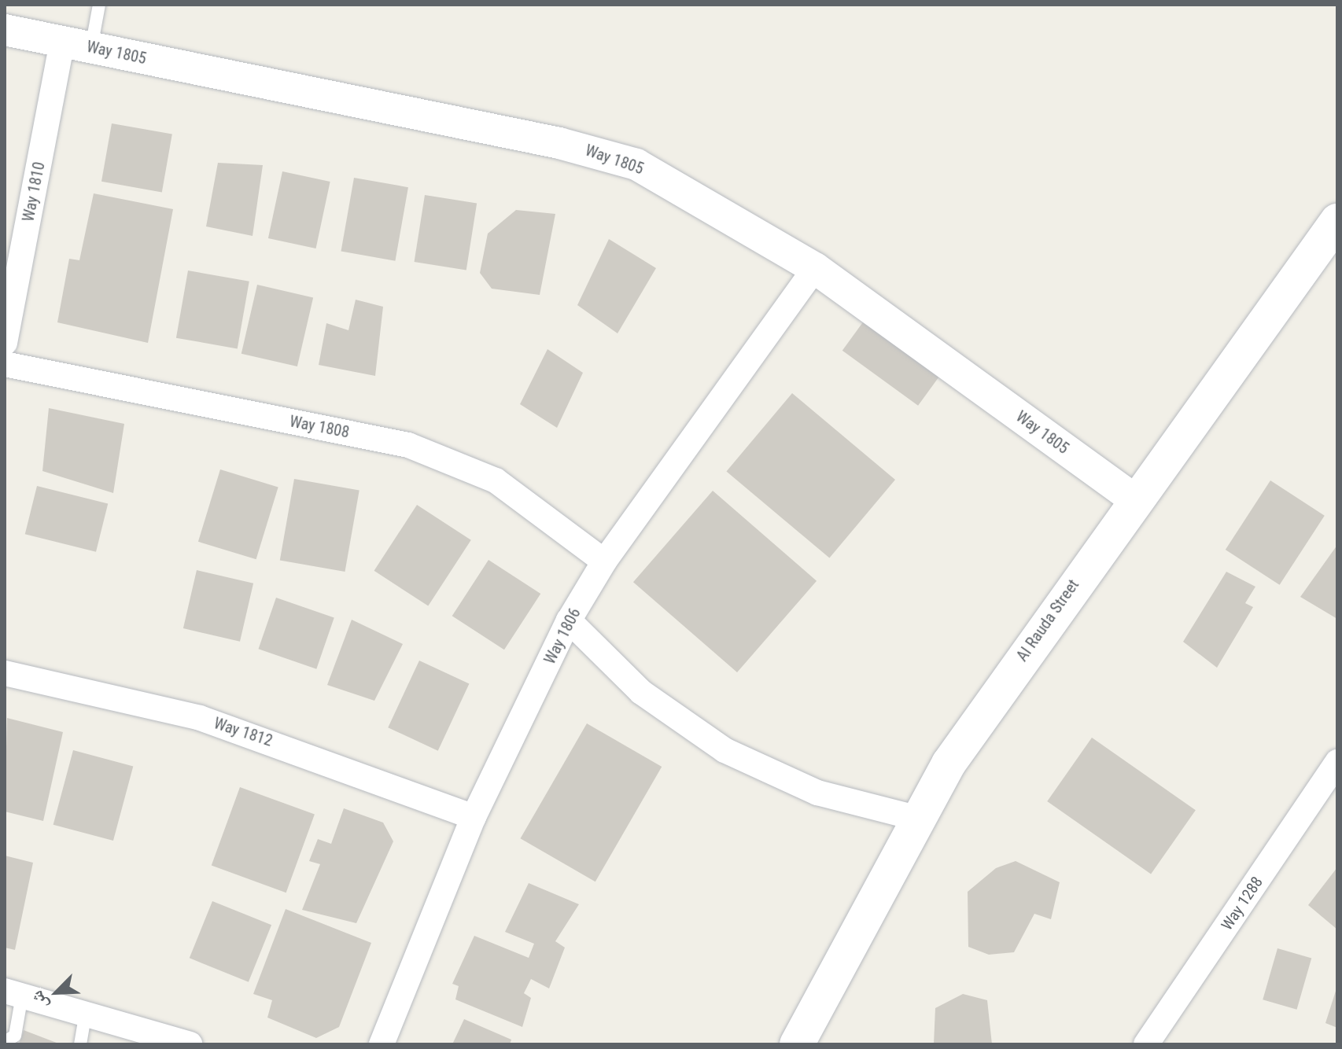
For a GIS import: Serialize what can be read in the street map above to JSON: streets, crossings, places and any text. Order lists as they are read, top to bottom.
{
  "streets": {
    "main road": ["Al Rauda Street"],
    "street": [
      "Way 1805",
      "Way 1810",
      "Way 1808",
      "Way 1806",
      "Way 1812",
      "Way 1288"
    ]
  },
  "crossings": [
    ["Way 1805", "Way 1810"],
    ["Way 1805", "Al Rauda Street"],
    ["Way 1805", "Way 1806"],
    ["Way 1808", "Way 1806"],
    ["Way 1806", "Way 1812"]
  ],
  "north": "bottom left"
}
